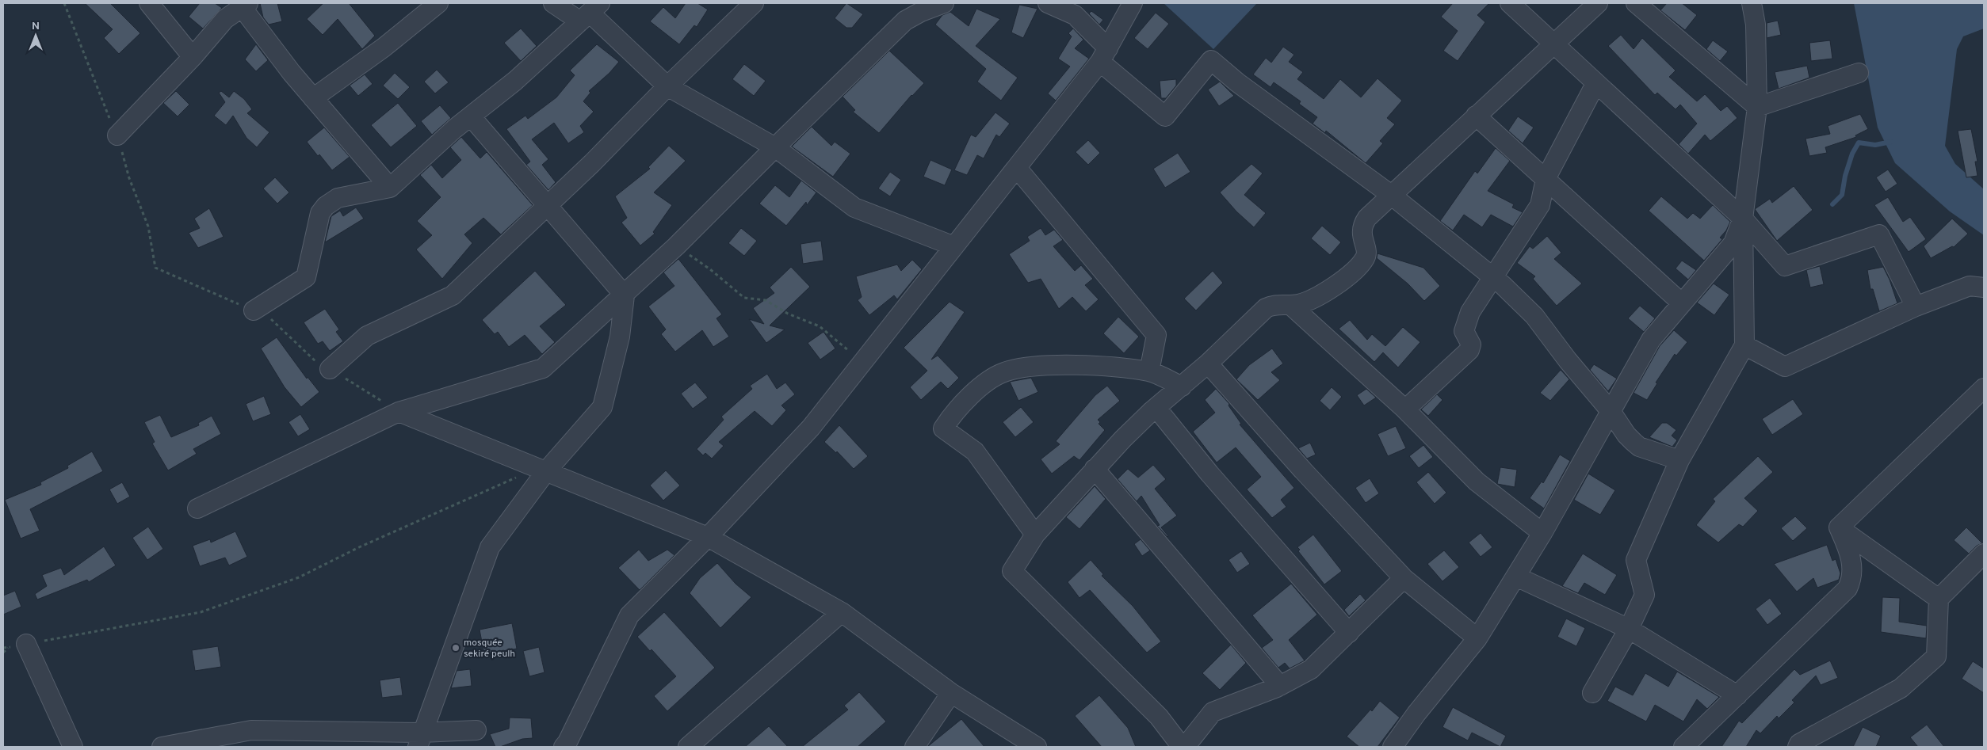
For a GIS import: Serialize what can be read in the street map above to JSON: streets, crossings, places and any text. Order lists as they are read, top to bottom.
{
  "places": ["mosquée sekiré peulh"],
  "north": "top"
}
